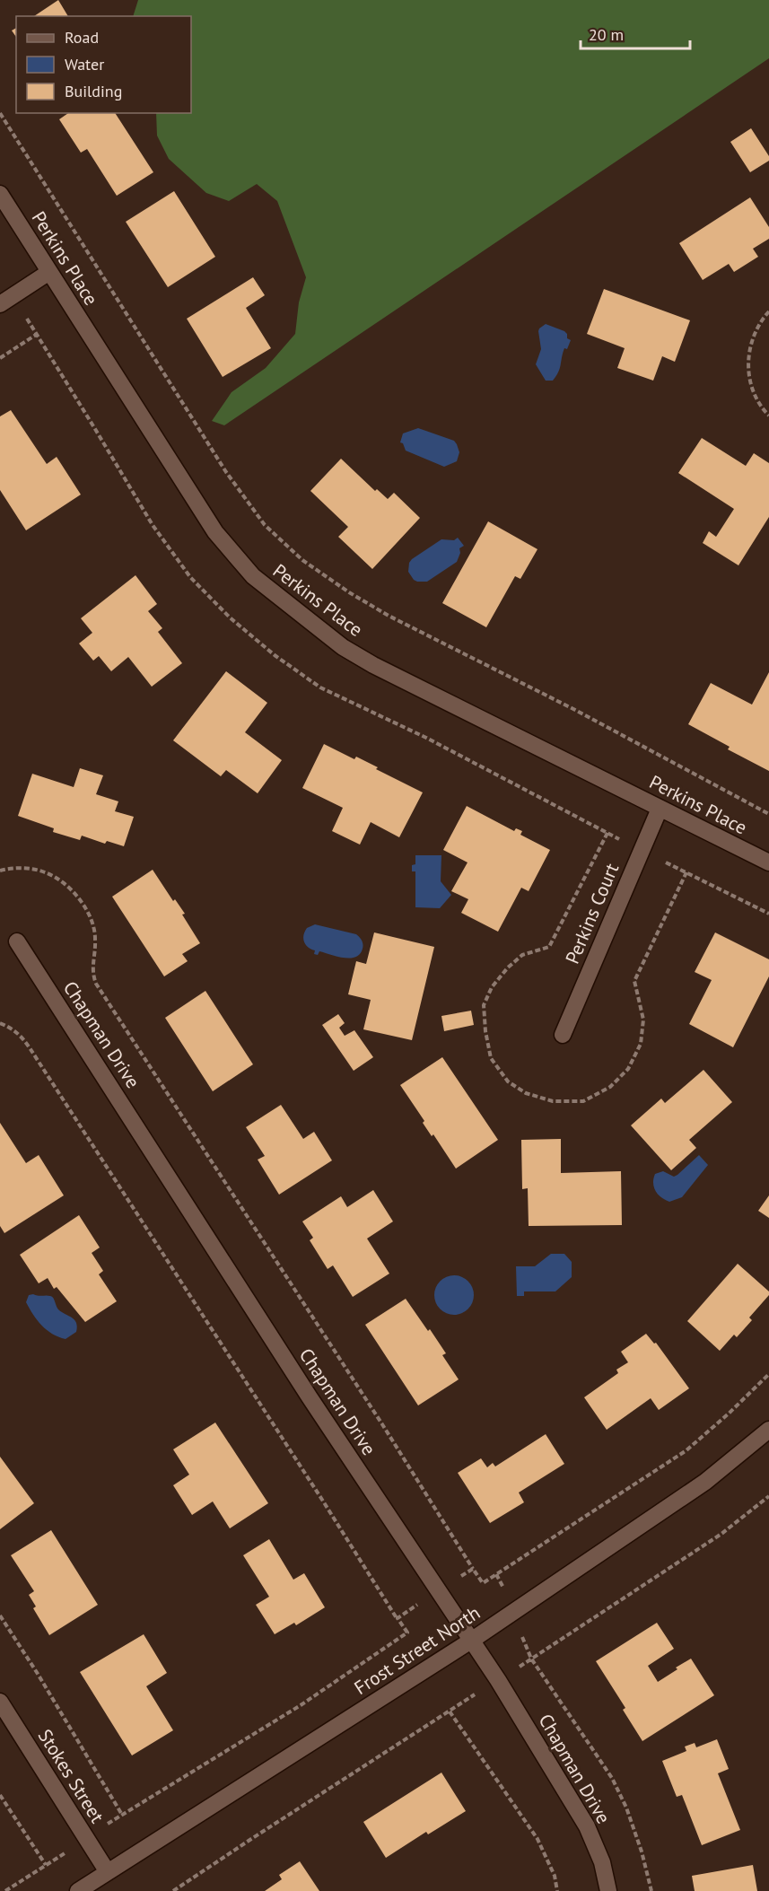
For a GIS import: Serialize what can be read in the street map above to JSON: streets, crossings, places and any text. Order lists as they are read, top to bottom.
{
  "streets": {
    "street": [
      "Perkins Place",
      "Perkins Court",
      "Chapman Drive",
      "Frost Street North",
      "Stokes Street"
    ]
  },
  "crossings": [
    ["Perkins Place", "Perkins Court"],
    ["Chapman Drive", "Frost Street North"],
    ["Frost Street North", "Stokes Street"]
  ],
  "legend": ["Road", "Water", "Building"],
  "scale_bar": "20 m"
}
